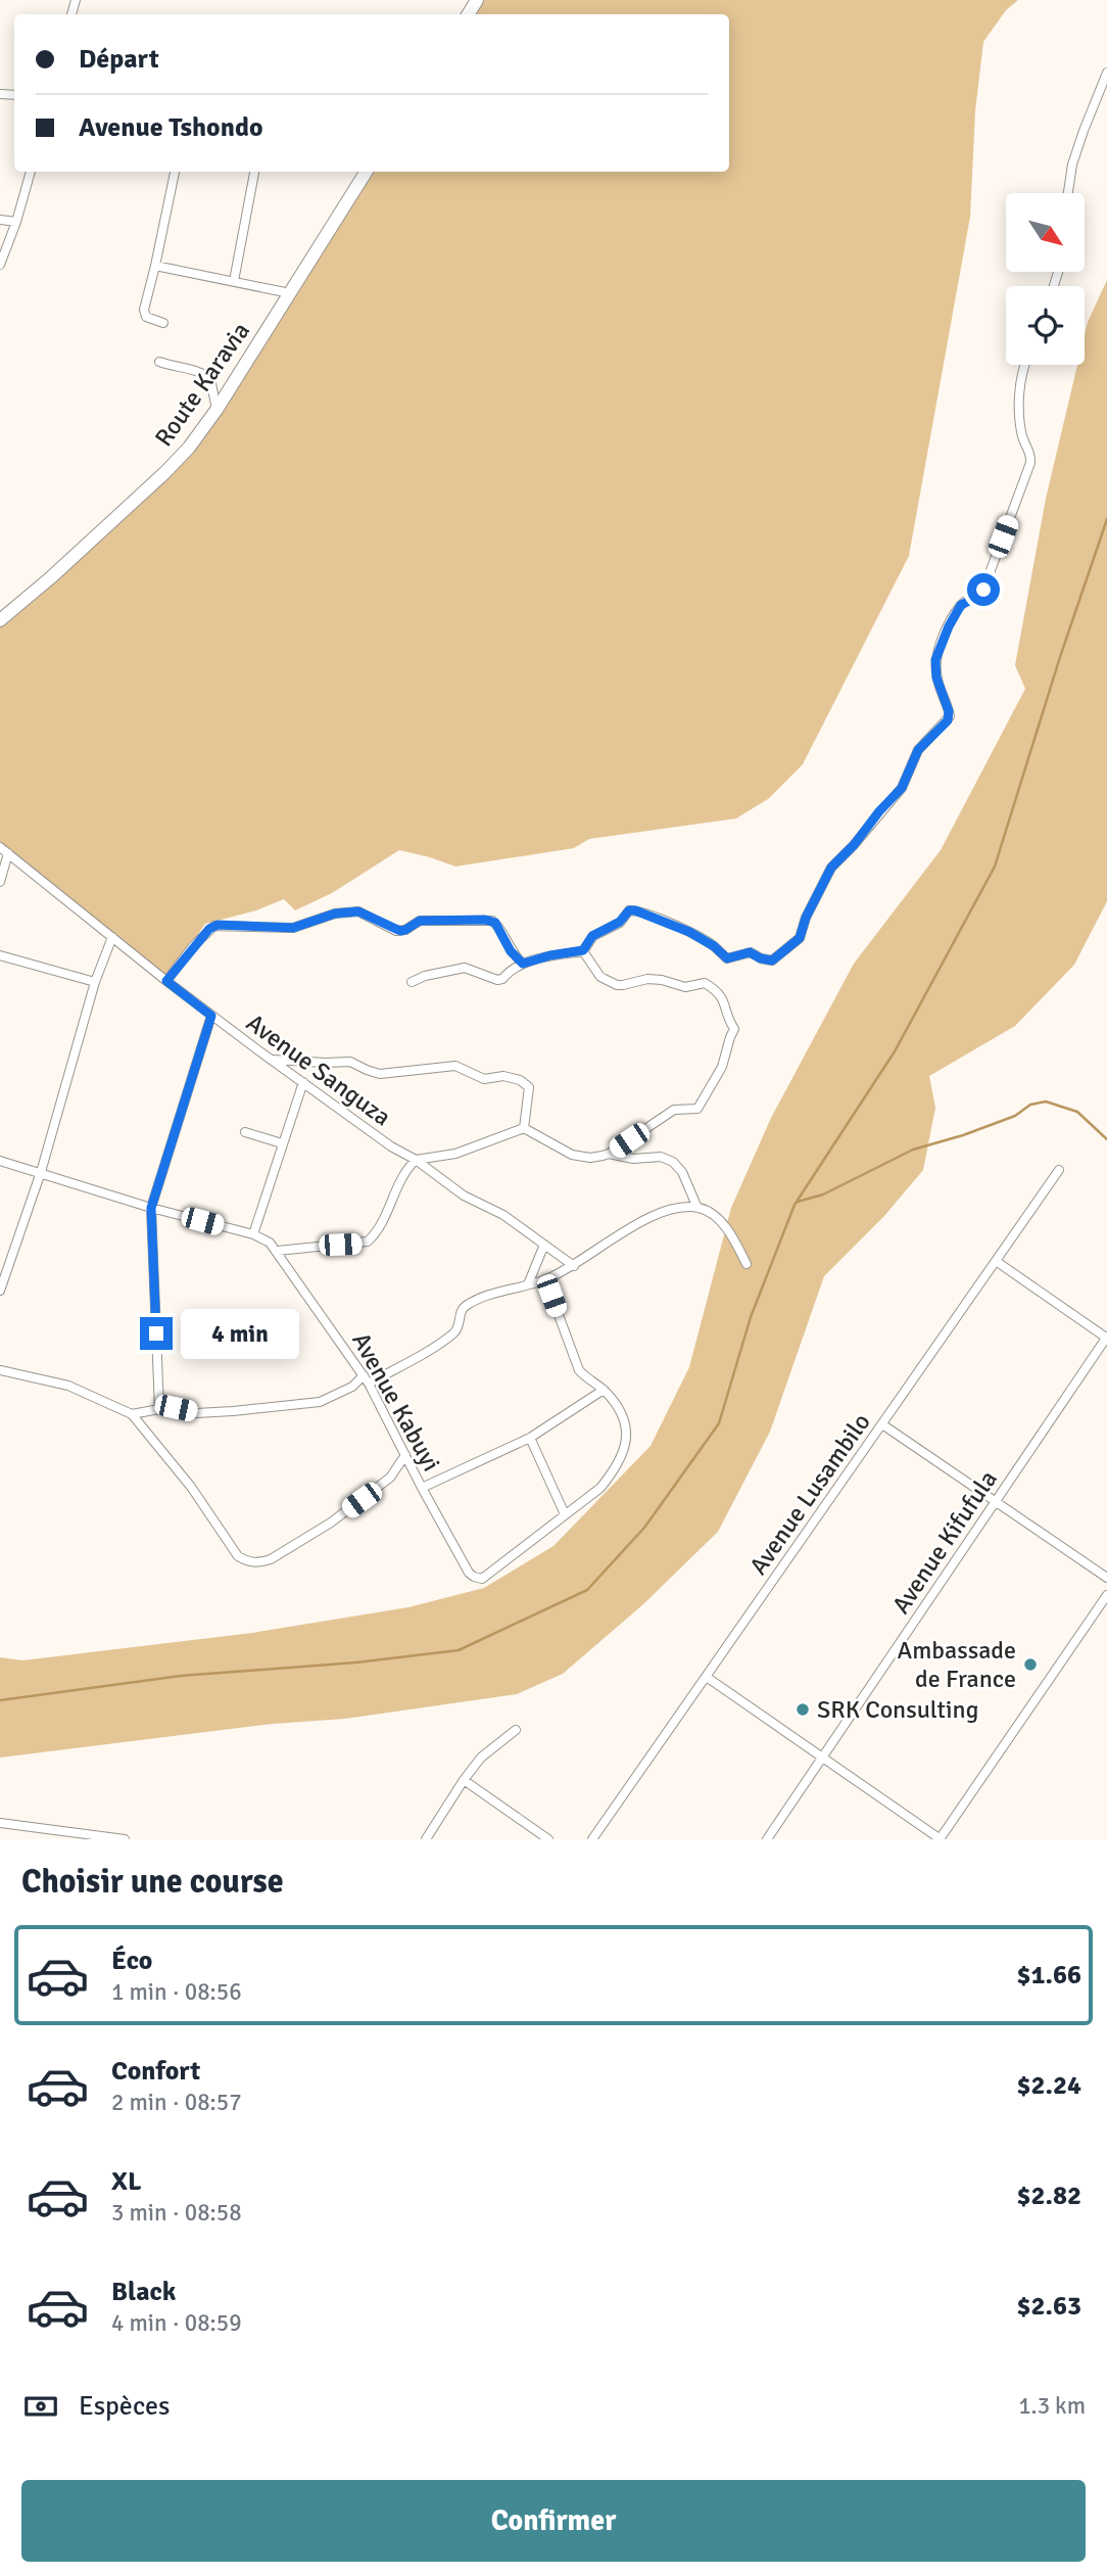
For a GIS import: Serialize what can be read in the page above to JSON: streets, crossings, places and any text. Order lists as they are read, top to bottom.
{
  "streets": {
    "street": [
      "Route Karavia",
      "Avenue Sanguza",
      "Avenue Kabuyi",
      "Avenue Lusambilo",
      "Avenue Kifufula"
    ]
  },
  "places": ["Ambassade de France", "SRK Consulting"],
  "north": "bottom right",
  "page": {
    "banner": ["Départ", "Avenue Tshondo"],
    "bubble": "4 min",
    "heading": "Choisir une course",
    "list": [
      {
        "name": "Éco",
        "note": "1 min · 08:56",
        "value": "$1.66"
      },
      {
        "name": "Confort",
        "note": "2 min · 08:57",
        "value": "$2.24"
      },
      {
        "name": "XL",
        "note": "3 min · 08:58",
        "value": "$2.82"
      },
      {
        "name": "Black",
        "note": "4 min · 08:59",
        "value": "$2.63"
      }
    ],
    "pay": ["Espèces", "1.3 km"],
    "buttons": "Confirmer"
  }
}
